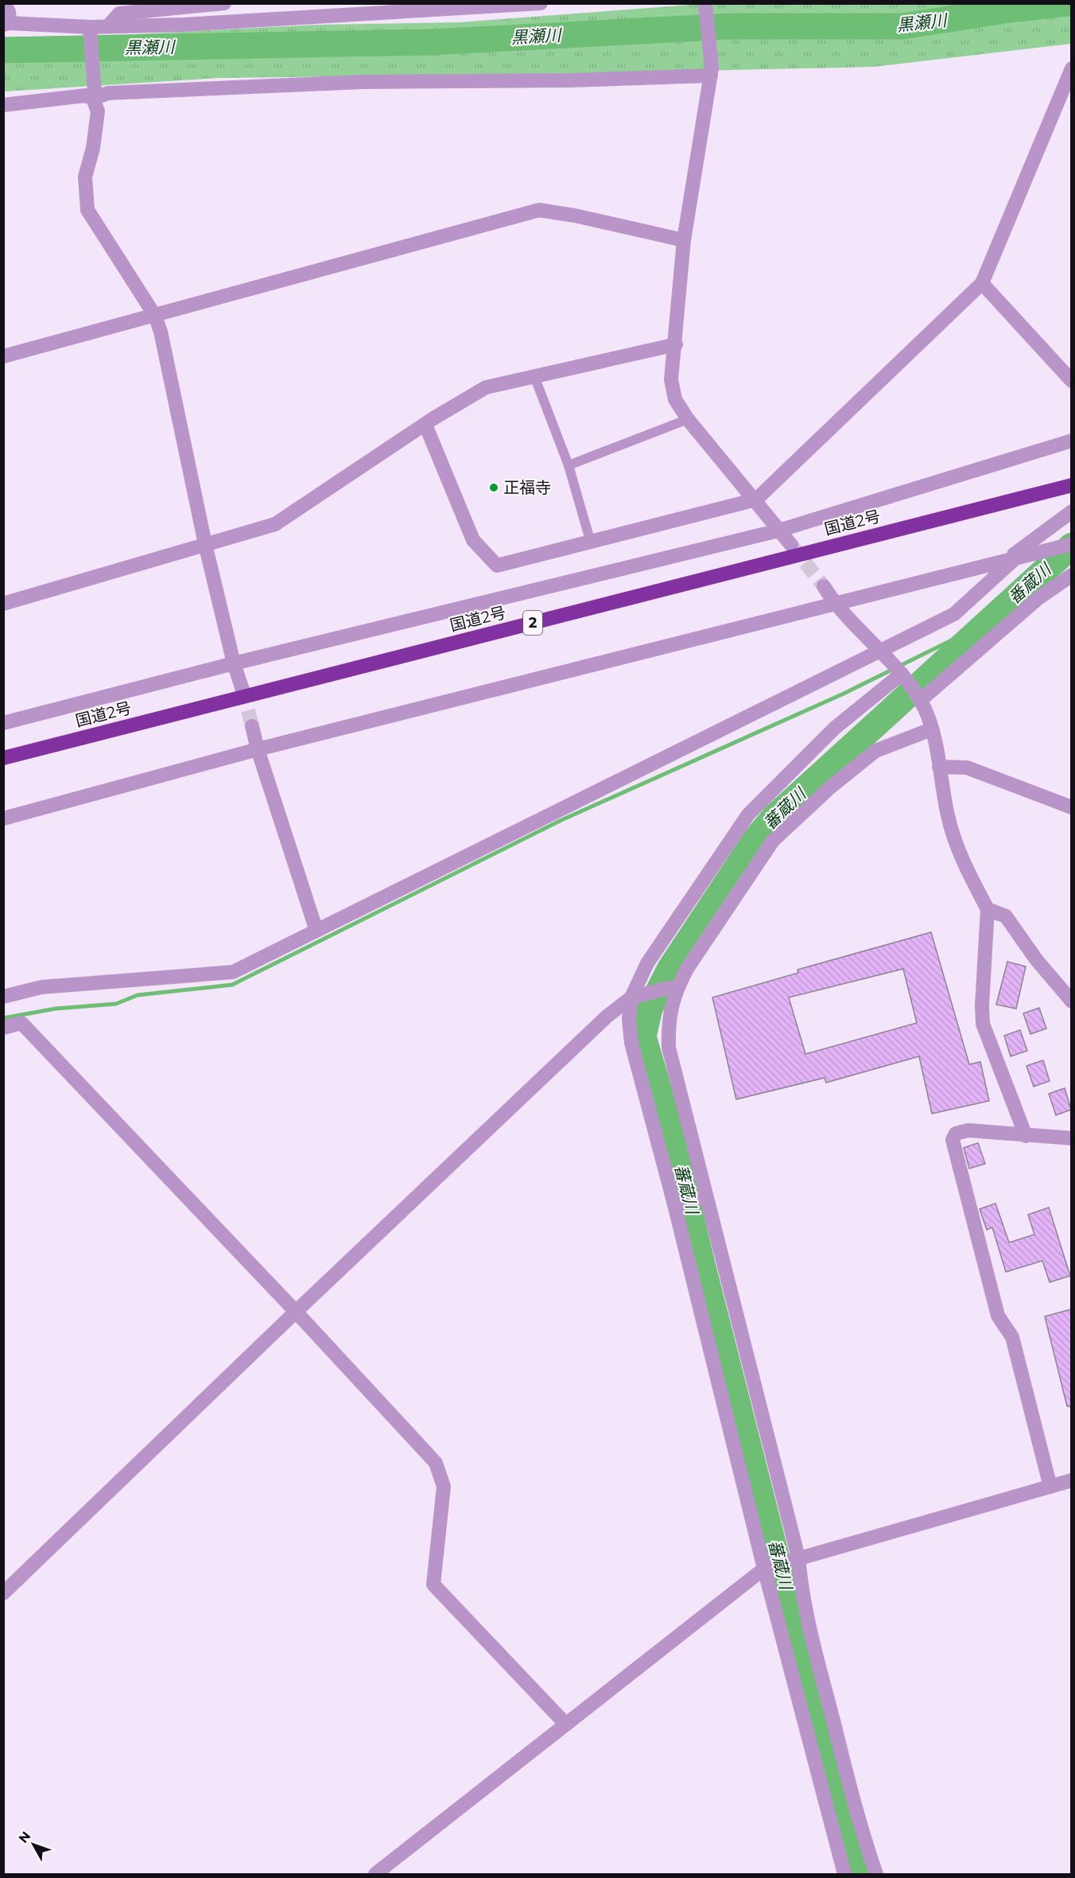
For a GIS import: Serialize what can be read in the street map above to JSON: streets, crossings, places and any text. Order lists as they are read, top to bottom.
{
  "streets": {
    "highway": ["国道2号", "2"]
  },
  "water": ["黒瀬川", "番蔵川", "蕃蔵川"],
  "places": ["正福寺"],
  "north": "top left"
}
